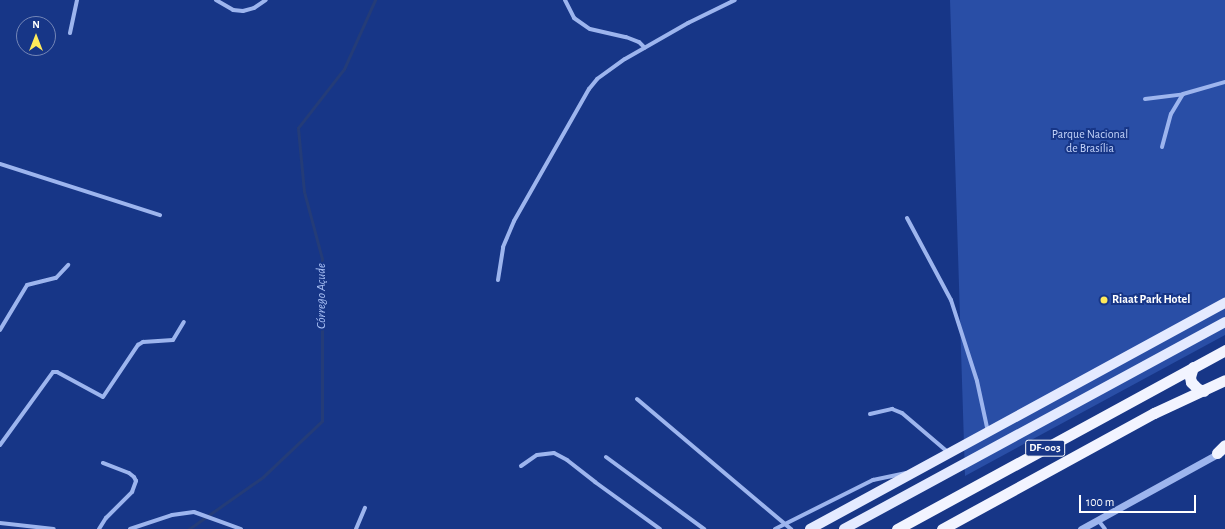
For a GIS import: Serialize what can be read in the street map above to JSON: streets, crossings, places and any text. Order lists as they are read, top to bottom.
{
  "streets": {
    "highway": ["DF-003"]
  },
  "water": ["Córrego Açude"],
  "parks": ["Parque Nacional de Brasília"],
  "places": ["Riaat Park Hotel"],
  "scale_bar": "100 m",
  "north": "top"
}
